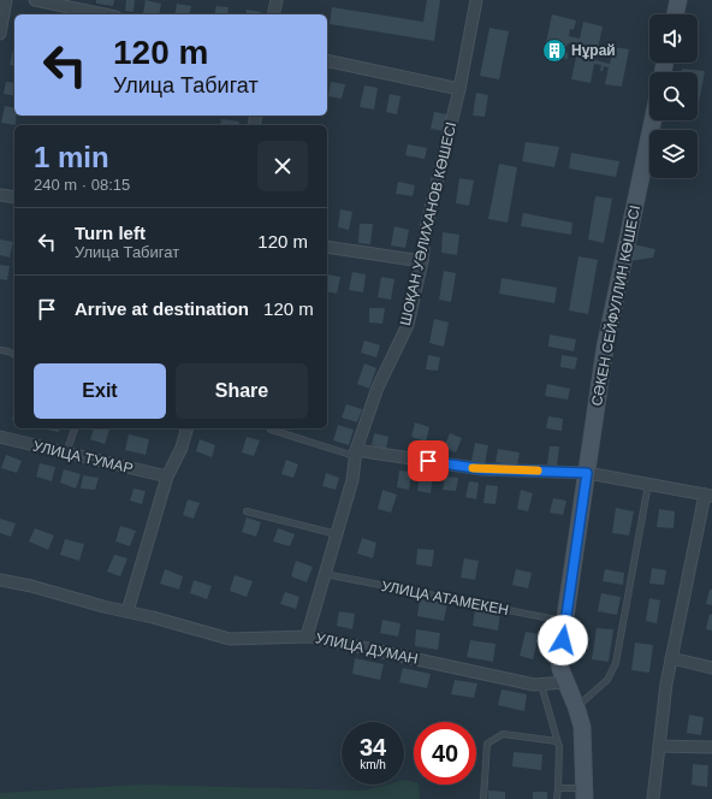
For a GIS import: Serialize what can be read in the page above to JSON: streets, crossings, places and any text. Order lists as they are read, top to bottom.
{
  "streets": {
    "street": [
      "ШОҚАН УӘЛИХАНОВ КӨШЕСІ",
      "СӘКЕН СЕЙФУЛЛИН КӨШЕСІ",
      "УЛИЦА ТУМАР",
      "УЛИЦА ДУМАН"
    ],
    "lane": ["УЛИЦА АТАМЕКЕН"]
  },
  "crossings": [
    ["ШОҚАН УӘЛИХАНОВ КӨШЕСІ", "УЛИЦА АТАМЕКЕН"],
    ["ШОҚАН УӘЛИХАНОВ КӨШЕСІ", "УЛИЦА ДУМАН"],
    ["СӘКЕН СЕЙФУЛЛИН КӨШЕСІ", "УЛИЦА АТАМЕКЕН"],
    ["СӘКЕН СЕЙФУЛЛИН КӨШЕСІ", "УЛИЦА ДУМАН"]
  ],
  "places": {
    "building": ["Нұрай"]
  },
  "page": {
    "turn": ["120 m", "Улица Табигат"],
    "heading": ["1 min", "240 m · 08:15"],
    "list": [
      {
        "name": "Turn left",
        "note": "Улица Табигат",
        "value": "120 m"
      },
      {
        "name": "Arrive at destination",
        "value": "120 m"
      }
    ],
    "buttons": ["Exit", "Share"],
    "speed": "34 km/h",
    "limit": "40"
  }
}
